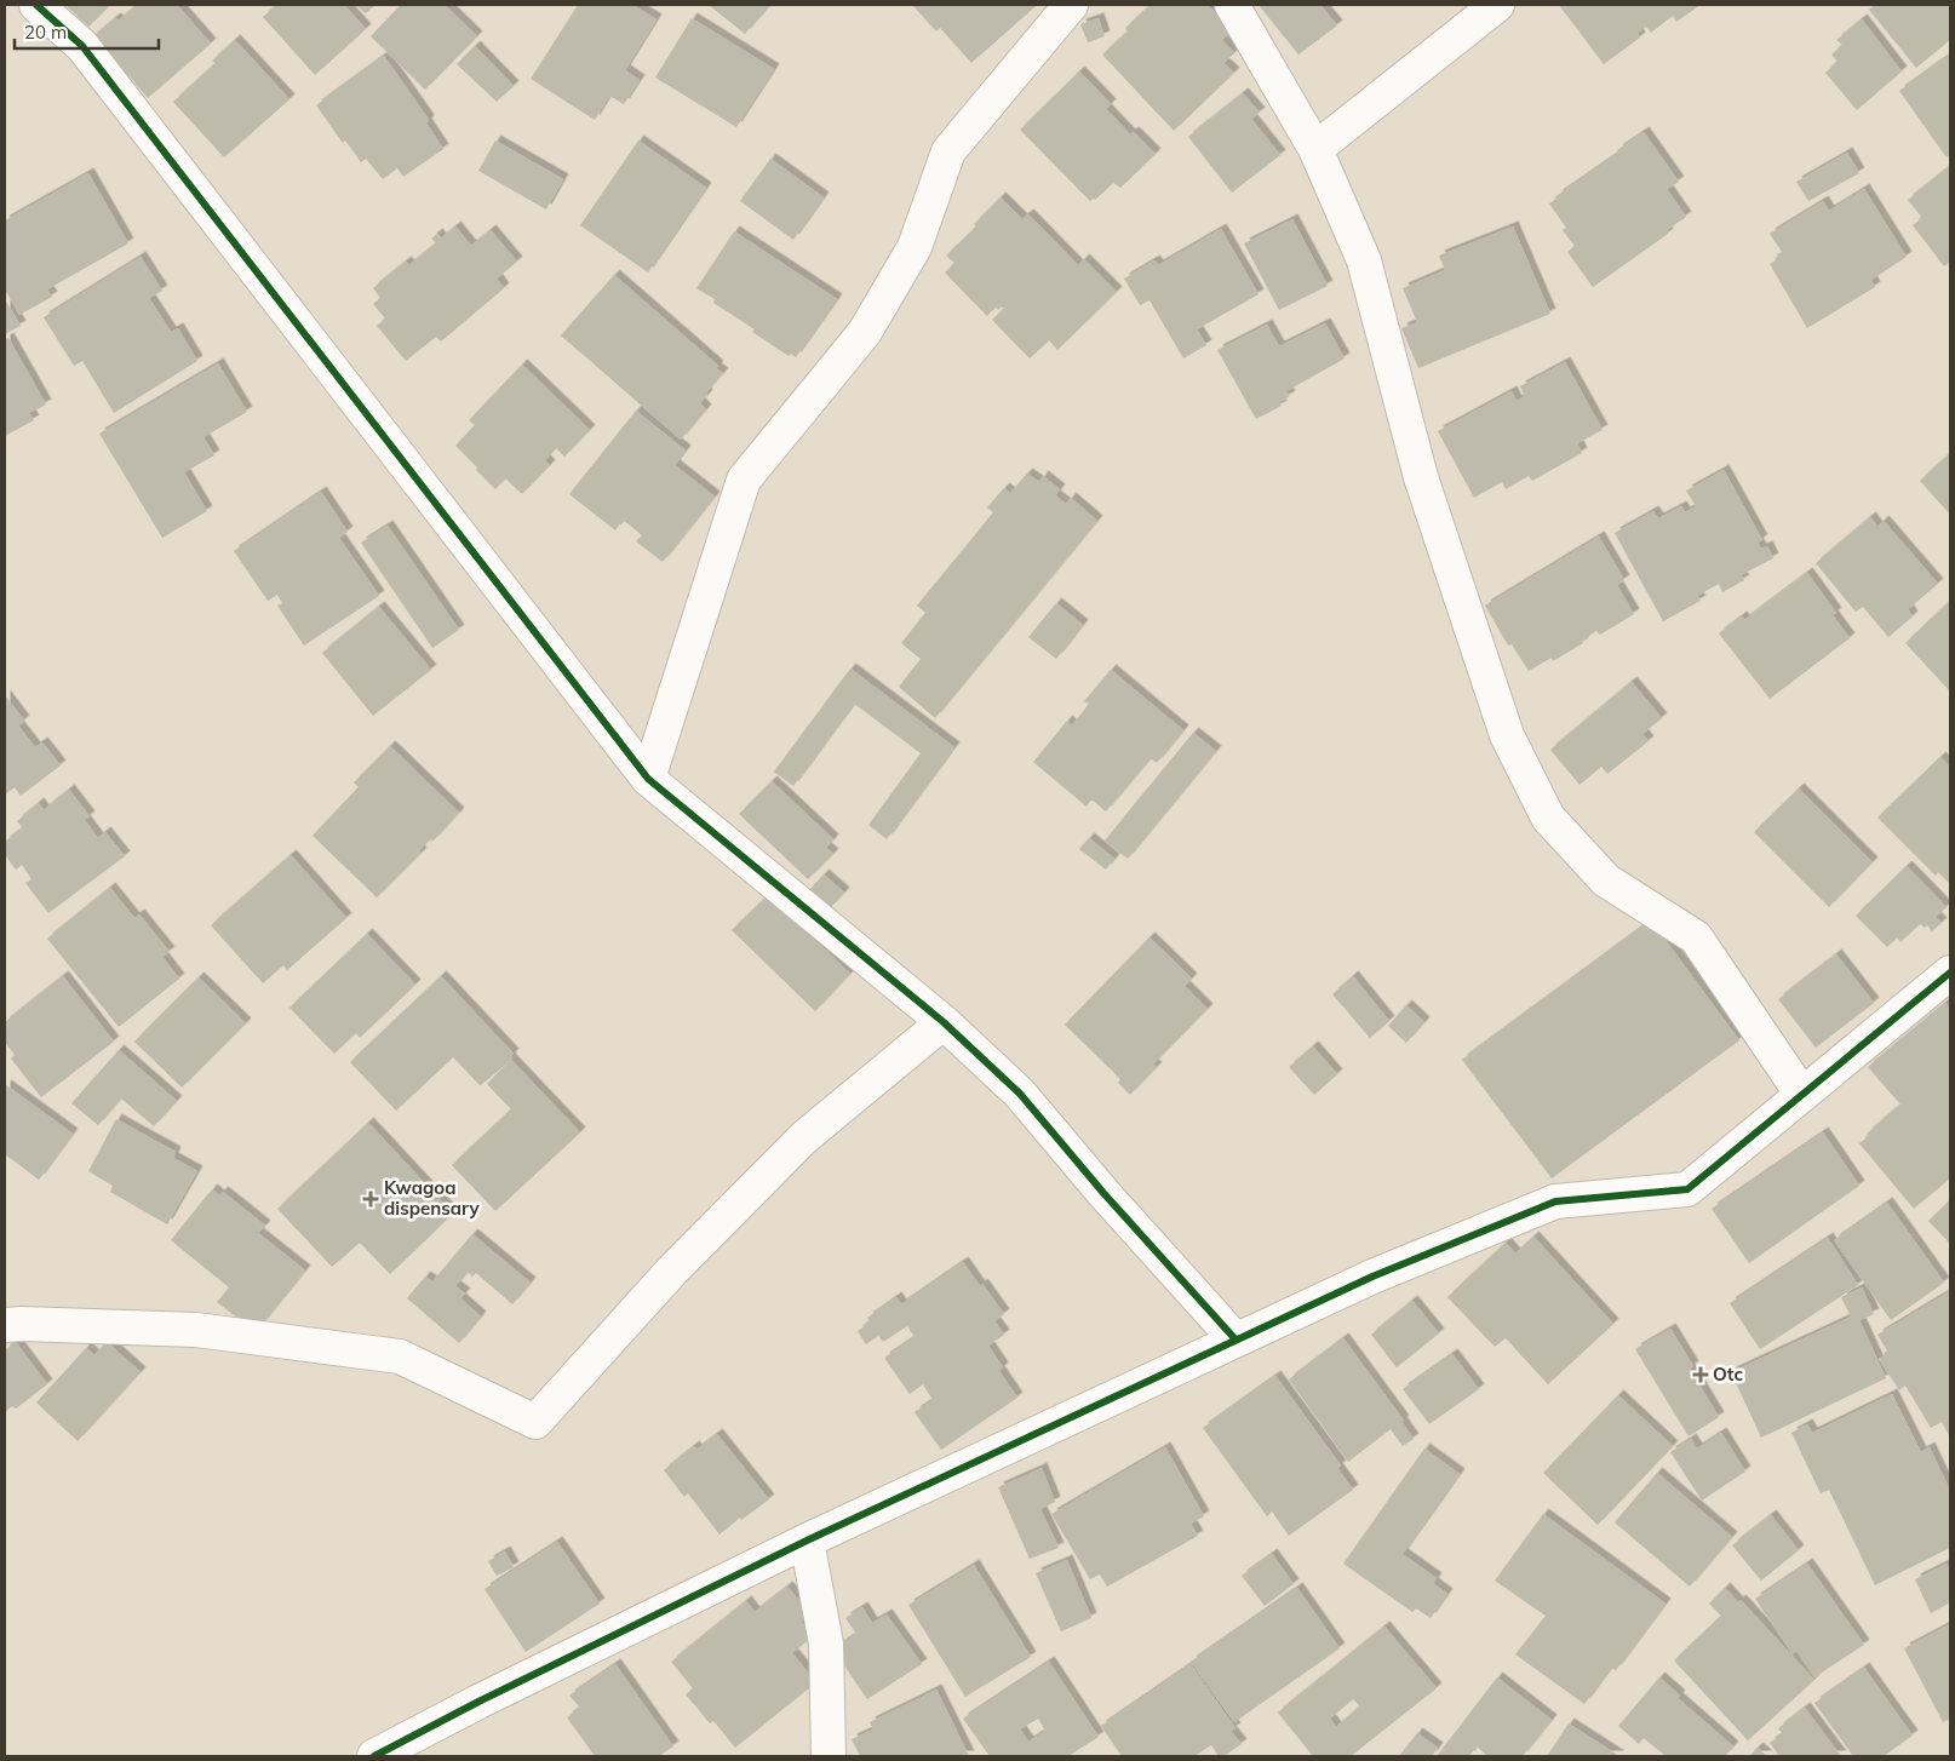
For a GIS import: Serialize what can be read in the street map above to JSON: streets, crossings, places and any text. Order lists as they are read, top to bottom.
{
  "places": {
    "health": ["Kwagoa dispensary", "Otc"]
  },
  "scale_bar": "20 m"
}
